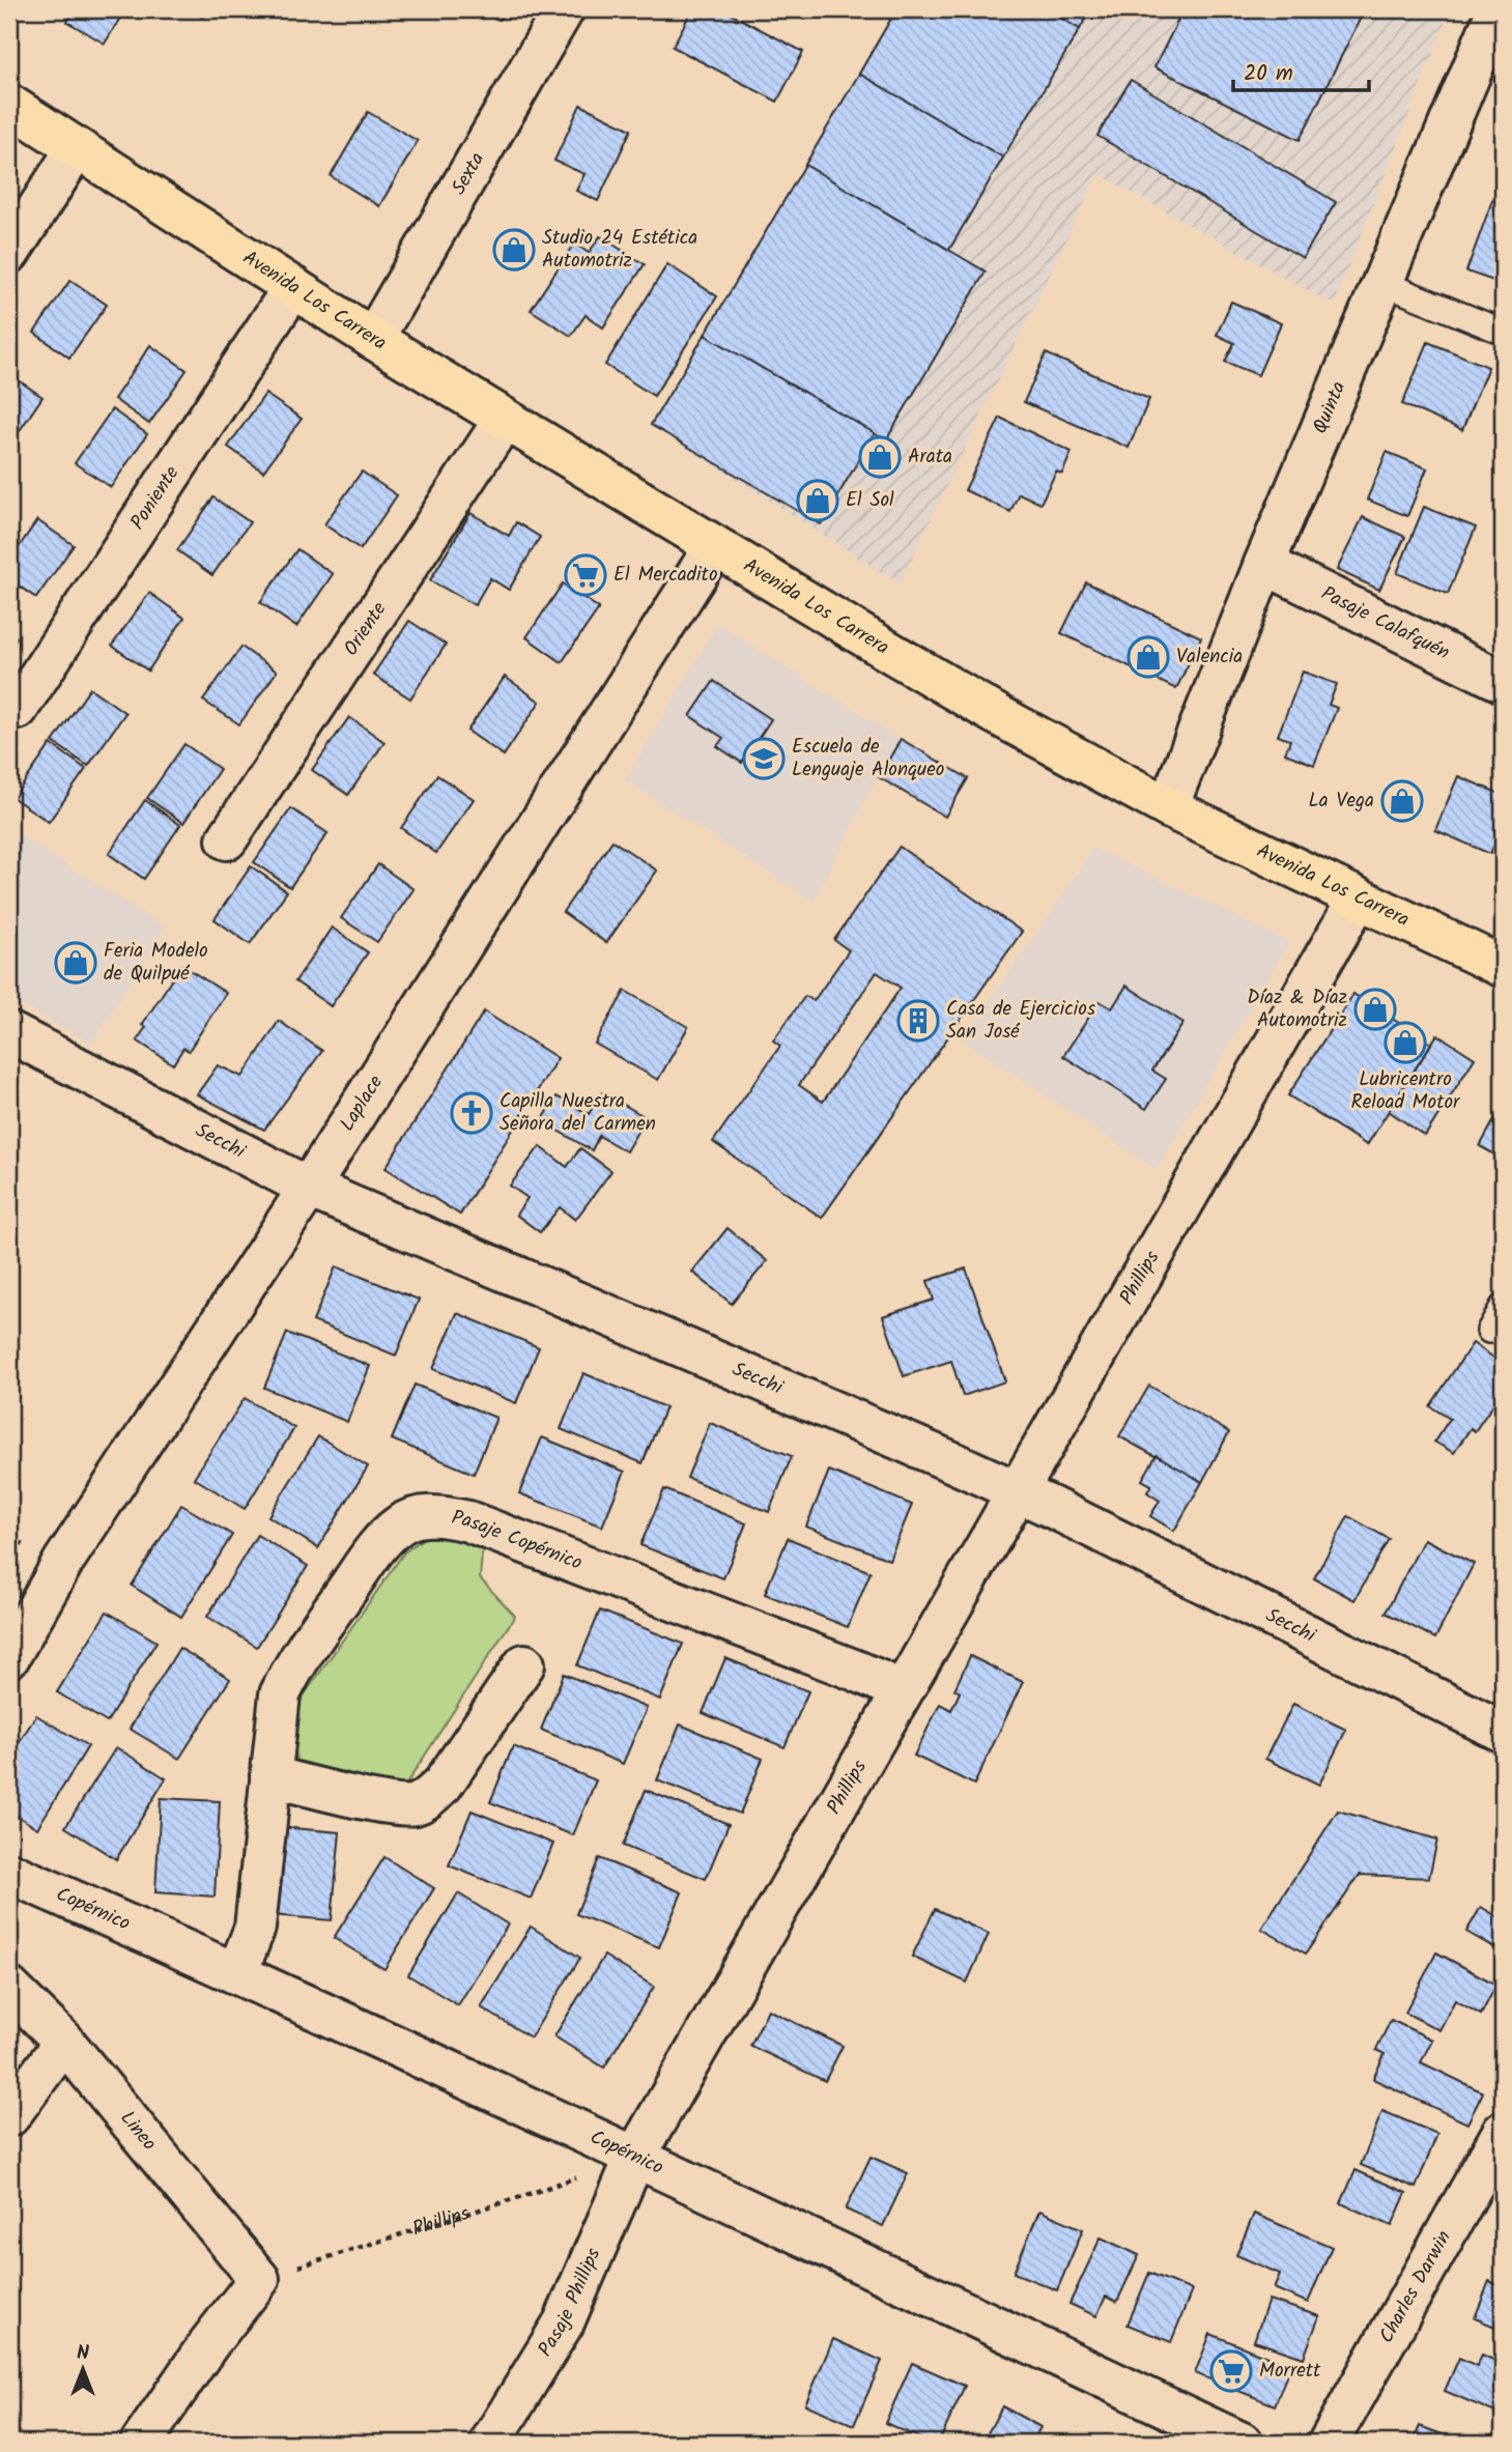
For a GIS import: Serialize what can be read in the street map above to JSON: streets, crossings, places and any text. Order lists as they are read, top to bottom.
{
  "streets": {
    "main road": ["Avenida Los Carrera"],
    "street": [
      "Sexta",
      "Quinta",
      "Poniente",
      "Pasaje Calafquén",
      "Oriente",
      "Laplace",
      "Secchi",
      "Phillips",
      "Pasaje Copérnico",
      "Copérnico",
      "Lineo",
      "Charles Darwin",
      "Pasaje Phillips"
    ]
  },
  "crossings": [
    ["Sexta", "Avenida Los Carrera"],
    ["Avenida Los Carrera", "Quinta"],
    ["Avenida Los Carrera", "Poniente"],
    ["Avenida Los Carrera", "Oriente"],
    ["Avenida Los Carrera", "Laplace"],
    ["Avenida Los Carrera", "Phillips"],
    ["Quinta", "Pasaje Calafquén"],
    ["Laplace", "Secchi"],
    ["Secchi", "Phillips"],
    ["Phillips", "Pasaje Copérnico"],
    ["Phillips", "Copérnico"],
    ["Phillips", "Lineo"],
    ["Phillips", "Pasaje Phillips"],
    ["Pasaje Copérnico", "Copérnico"],
    ["Copérnico", "Pasaje Phillips"]
  ],
  "places": {
    "shop": [
      "Studio 24 Estética Automotriz",
      "Arata",
      "El Sol",
      "Valencia",
      "La Vega",
      "Feria Modelo de Quilpué",
      "Díaz & Díaz Automotriz",
      "Lubricentro Reload Motor"
    ],
    "supermarket": ["El Mercadito", "Morrett"],
    "school or university": ["Escuela de Lenguaje Alonqueo"],
    "building": ["Casa de Ejercicios San José"],
    "church": ["Capilla Nuestra Señora del Carmen"]
  },
  "scale_bar": "20 m",
  "north": "top"
}
